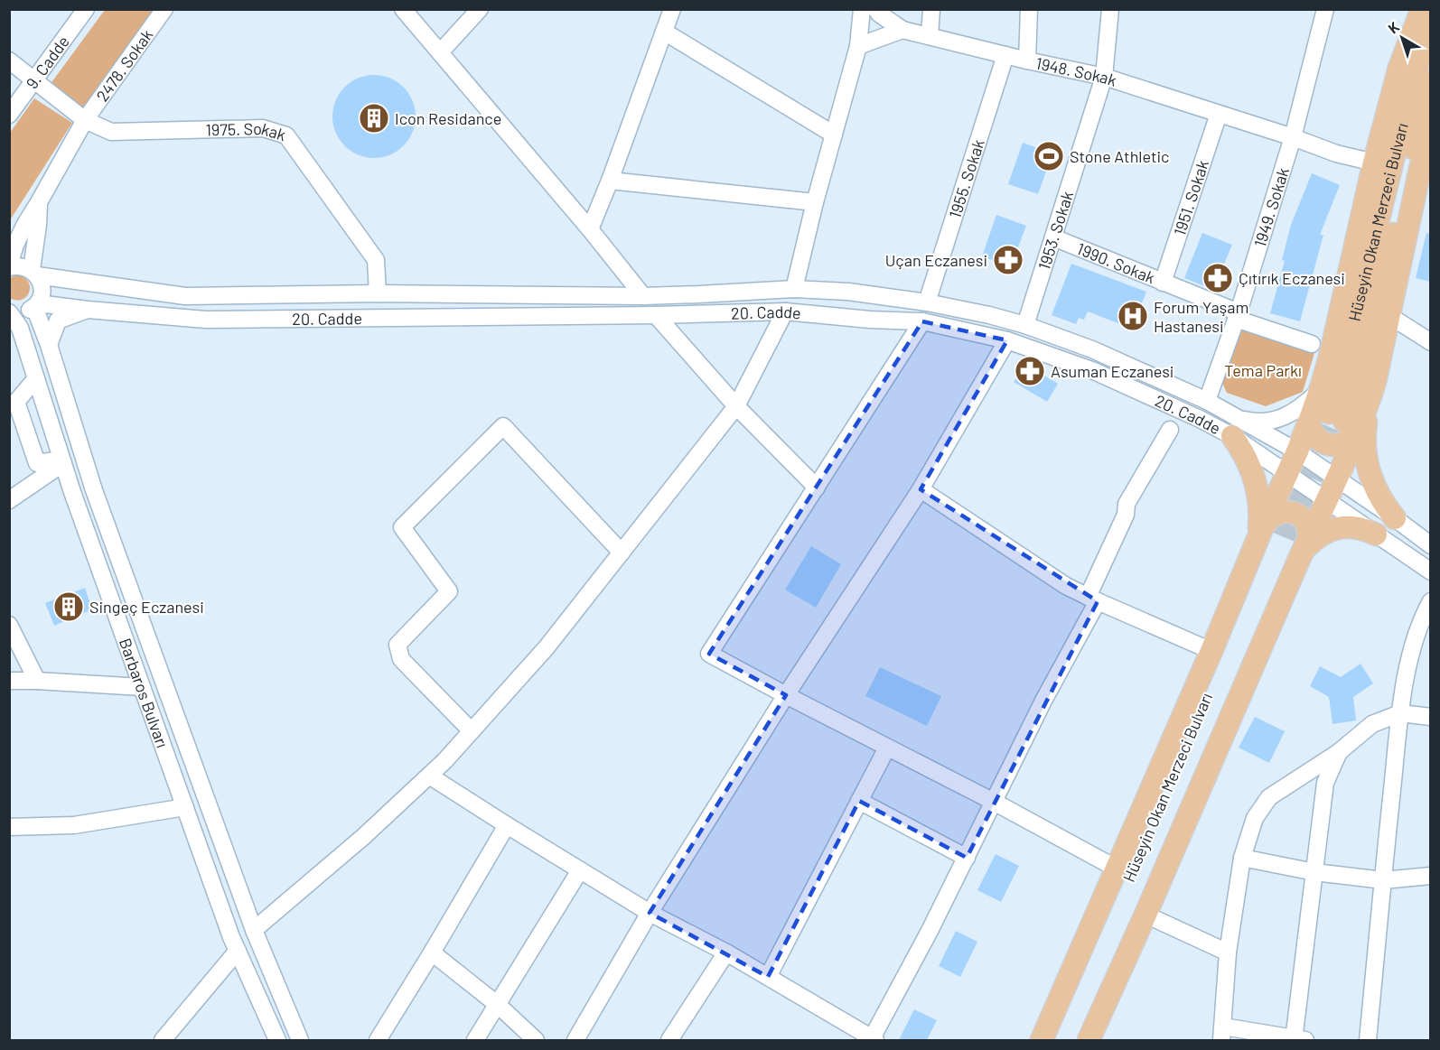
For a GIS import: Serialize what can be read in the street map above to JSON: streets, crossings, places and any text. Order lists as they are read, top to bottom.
{
  "streets": {
    "main road": ["Hüseyin Okan Merzeci Bulvarı"],
    "street": [
      "9. Cadde",
      "2478. Sokak",
      "1948. Sokak",
      "1975. Sokak",
      "1955. Sokak",
      "1951. Sokak",
      "1949. Sokak",
      "1953. Sokak",
      "1990. Sokak",
      "20. Cadde",
      "Barbaros Bulvarı"
    ]
  },
  "crossings": [
    ["2478. Sokak", "1975. Sokak"],
    ["2478. Sokak", "20. Cadde"],
    ["2478. Sokak", "Barbaros Bulvarı"],
    ["1948. Sokak", "1955. Sokak"],
    ["1948. Sokak", "1951. Sokak"],
    ["1948. Sokak", "1949. Sokak"],
    ["1948. Sokak", "1953. Sokak"],
    ["1975. Sokak", "20. Cadde"],
    ["1955. Sokak", "20. Cadde"],
    ["1951. Sokak", "1990. Sokak"],
    ["1949. Sokak", "1990. Sokak"],
    ["1949. Sokak", "20. Cadde"],
    ["1953. Sokak", "1990. Sokak"],
    ["1953. Sokak", "20. Cadde"],
    ["20. Cadde", "Barbaros Bulvarı"]
  ],
  "parks": ["Tema Parkı"],
  "places": {
    "building": ["Icon Residance", "Singeç Eczanesi"],
    "sports": ["Stone Athletic"],
    "pharmacy": ["Uçan Eczanesi", "Çıtırık Eczanesi", "Asuman Eczanesi"],
    "hospital": ["Forum Yaşam Hastanesi"]
  },
  "north": "top left"
}
